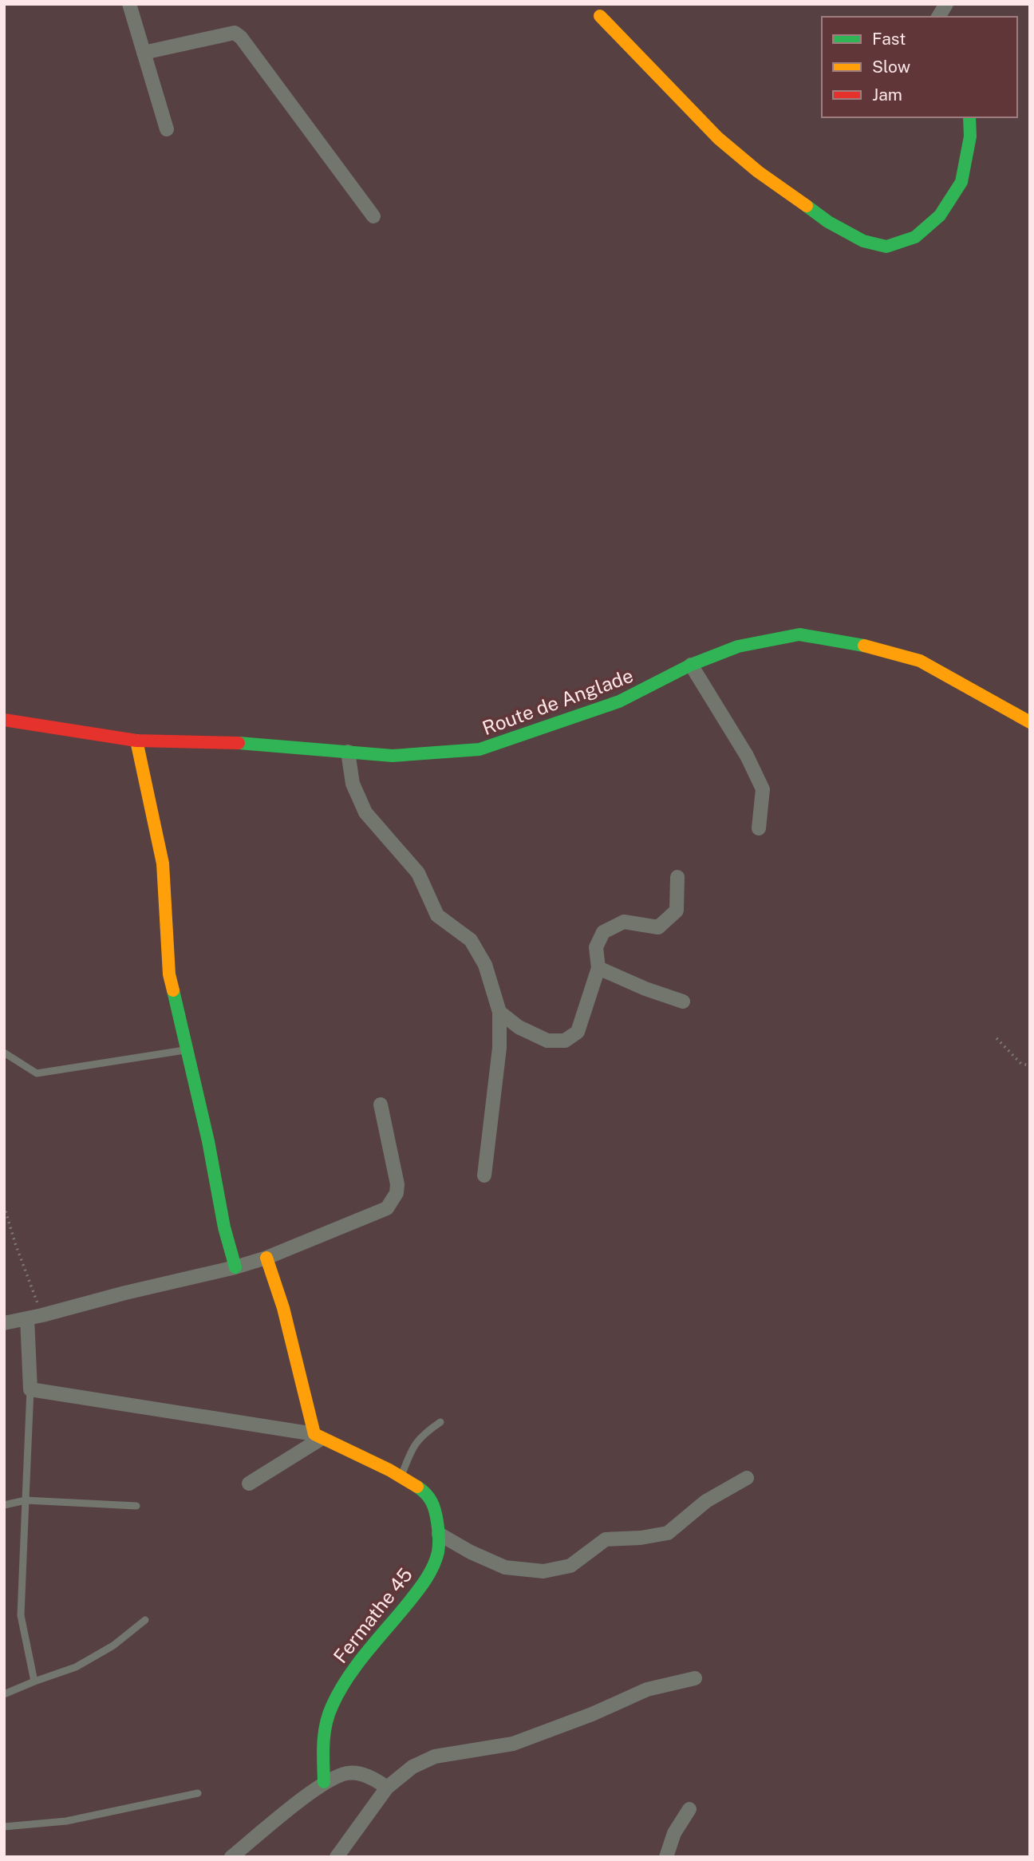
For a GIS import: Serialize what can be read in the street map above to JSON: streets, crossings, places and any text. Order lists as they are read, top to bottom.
{
  "streets": {
    "street": ["Route de Anglade", "Fermathe 45"]
  },
  "legend": ["Fast", "Slow", "Jam"]
}
